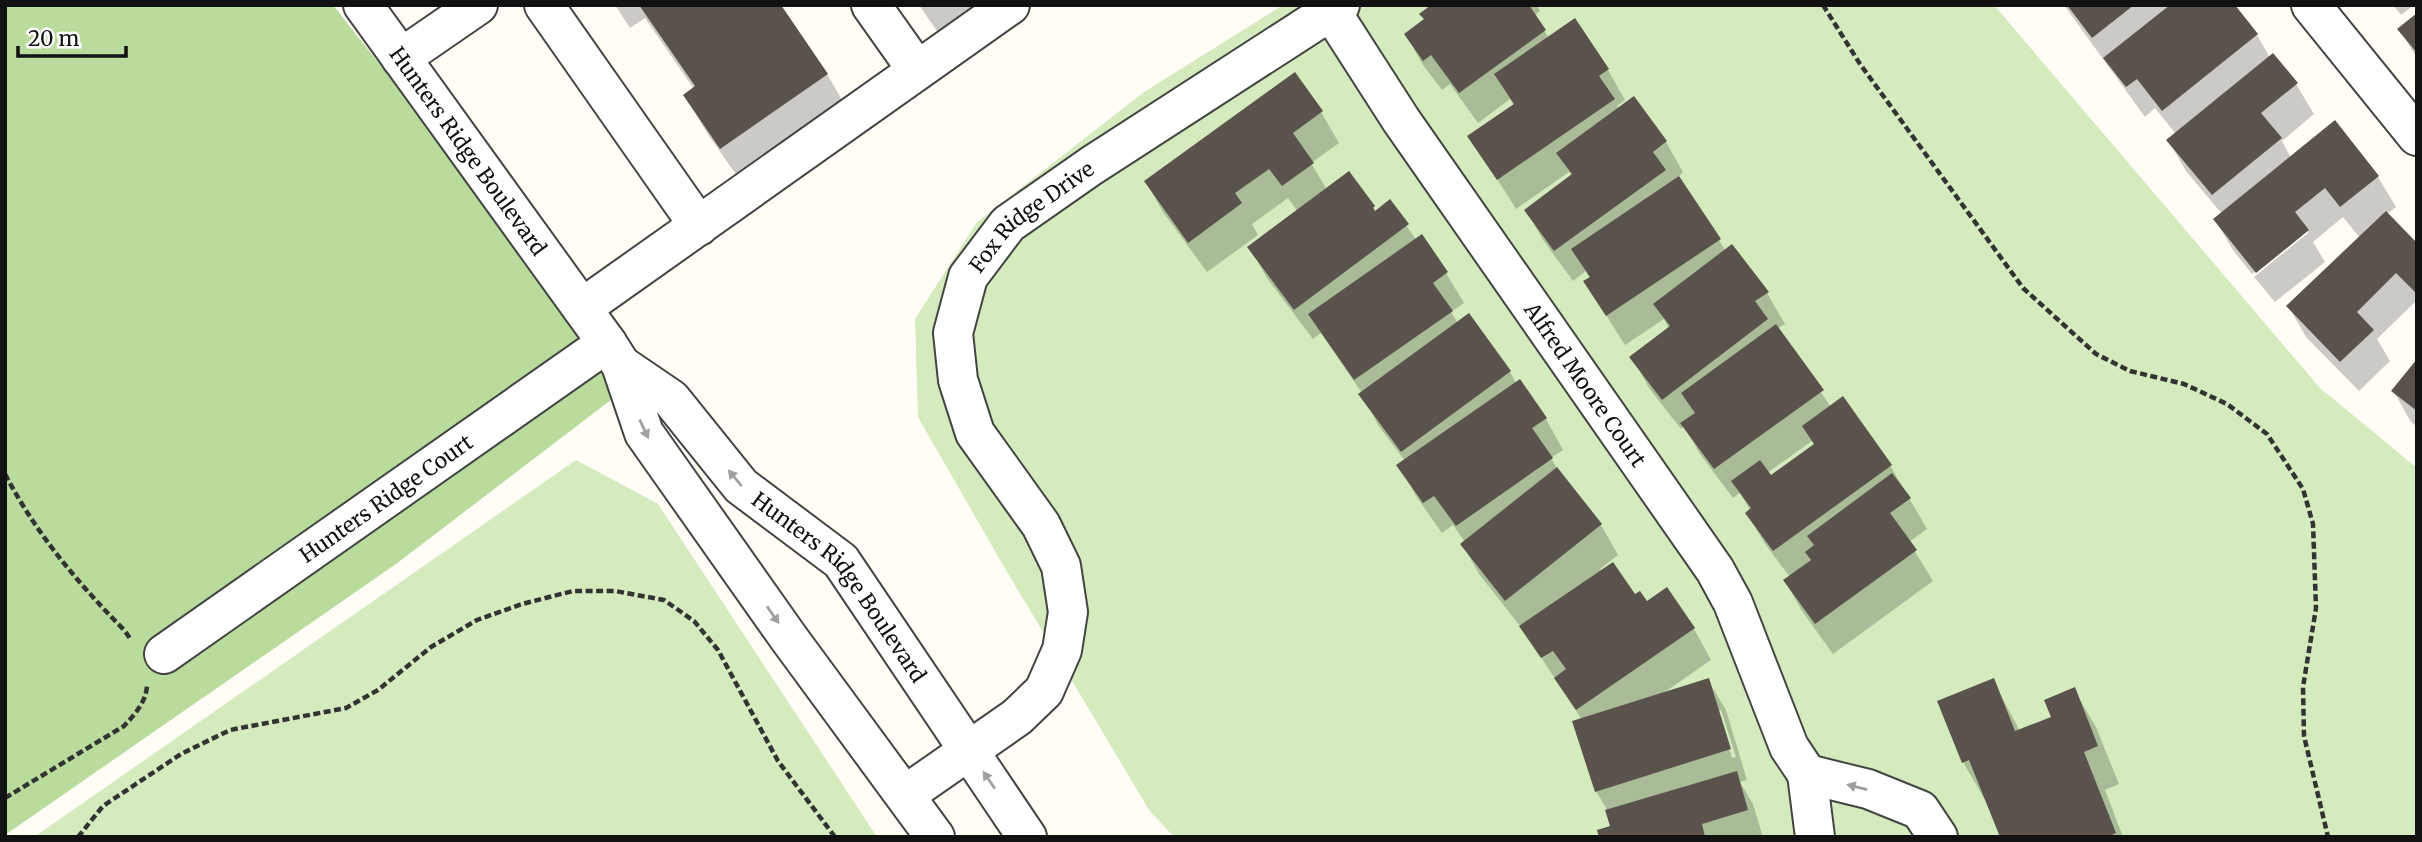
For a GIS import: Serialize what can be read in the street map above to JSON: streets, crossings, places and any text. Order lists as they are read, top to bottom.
{
  "streets": {
    "street": [
      "Hunters Ridge Boulevard",
      "Fox Ridge Drive",
      "Alfred Moore Court",
      "Hunters Ridge Court"
    ]
  },
  "crossings": [
    ["Hunters Ridge Boulevard", "Fox Ridge Drive"],
    ["Hunters Ridge Boulevard", "Hunters Ridge Court"],
    ["Fox Ridge Drive", "Alfred Moore Court"]
  ],
  "scale_bar": "20 m"
}
